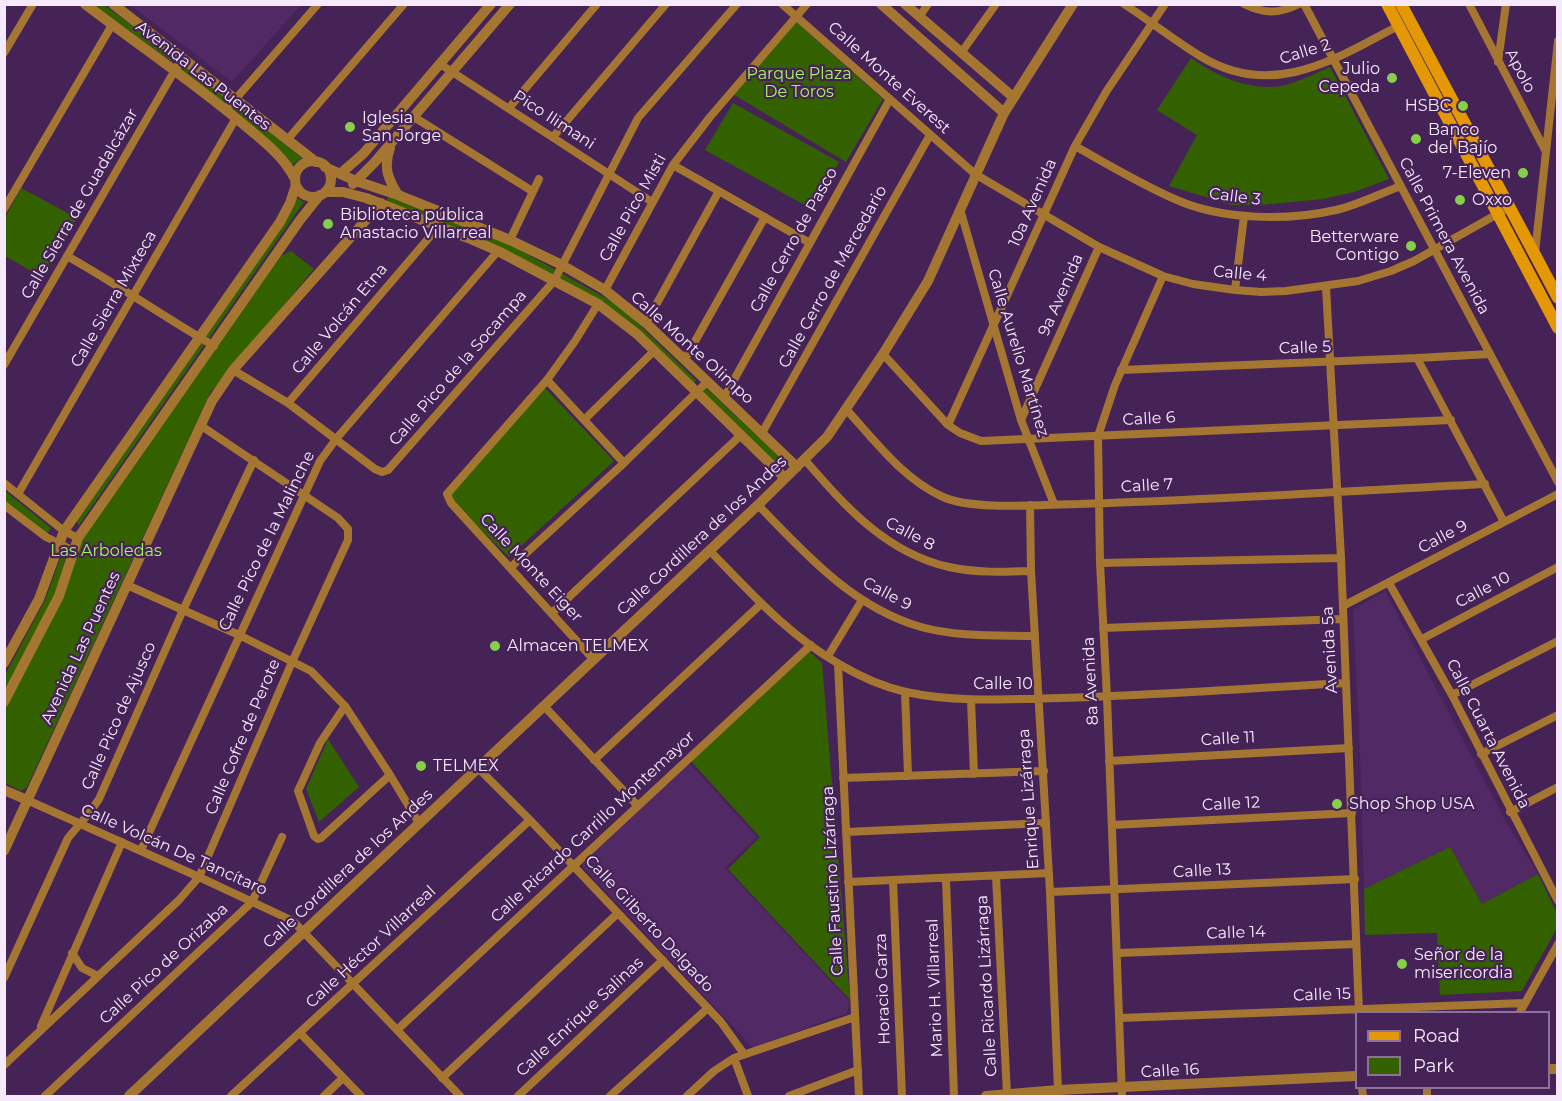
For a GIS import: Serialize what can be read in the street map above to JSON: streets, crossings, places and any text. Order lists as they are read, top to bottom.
{
  "streets": {
    "street": [
      "Calle 2",
      "Apolo",
      "Avenida Las Puentes",
      "Calle Monte Everest",
      "Pico Ilimani",
      "Calle 3",
      "10a Avenida",
      "Calle Sierra de Guadalcázar",
      "Calle Pico Misti",
      "Calle Primera Avenida",
      "Calle Cerro de Pasco",
      "Calle 4",
      "Calle Cerro de Mercedario",
      "9a Avenida",
      "Calle Sierra Mixteca",
      "Calle Volcán Etna",
      "Calle Monte Olimpo",
      "Calle 5",
      "Calle Aurelio Martínez",
      "Calle Pico de la Socampa",
      "Calle 6",
      "Calle 7",
      "Calle 8",
      "Calle Cordillera de los Andes",
      "Calle 9",
      "Calle Pico de la Malinche",
      "Calle Monte Eiger",
      "Calle 10",
      "Avenida 5a",
      "8a Avenida",
      "Calle Pico de Ajusco",
      "Calle Cuarta Avenida",
      "Calle Cofre de Perote",
      "Calle 11",
      "Enrique Lizárraga",
      "Calle 12",
      "Calle Ricardo Carrillo Montemayor",
      "Calle Volcán De Tancítaro",
      "Calle 13",
      "Calle Faustino Lizárraga",
      "Calle Gilberto Delgado",
      "Calle 14",
      "Calle Héctor Villarreal",
      "Calle Pico de Orizaba",
      "Calle Ricardo Lizárraga",
      "Mario H. Villarreal",
      "Horacio Garza",
      "Calle 15",
      "Calle Enrique Salinas",
      "Calle 16"
    ]
  },
  "crossings": [
    ["Calle 2", "10a Avenida"],
    ["Calle 2", "Calle Primera Avenida"],
    ["Avenida Las Puentes", "Calle Sierra de Guadalcázar"],
    ["Avenida Las Puentes", "Calle Sierra Mixteca"],
    ["Avenida Las Puentes", "Calle Monte Olimpo"],
    ["Avenida Las Puentes", "Calle Cofre de Perote"],
    ["Avenida Las Puentes", "Calle Volcán De Tancítaro"],
    ["Calle Monte Everest", "Calle Pico Misti"],
    ["Calle Monte Everest", "Calle Cerro de Pasco"],
    ["Calle Monte Everest", "Calle 4"],
    ["Calle Monte Everest", "Calle Cerro de Mercedario"],
    ["Calle Monte Everest", "Calle Cordillera de los Andes"],
    ["Pico Ilimani", "Calle Pico Misti"],
    ["Pico Ilimani", "Calle Pico de la Socampa"],
    ["Calle 3", "10a Avenida"],
    ["Calle 3", "Calle Primera Avenida"],
    ["10a Avenida", "Calle 4"],
    ["10a Avenida", "Calle Aurelio Martínez"],
    ["10a Avenida", "Calle 6"],
    ["Calle Pico Misti", "Calle Monte Olimpo"],
    ["Calle Primera Avenida", "Calle 4"],
    ["Calle Primera Avenida", "Calle 5"],
    ["Calle Cerro de Pasco", "Calle Monte Olimpo"],
    ["Calle 4", "9a Avenida"],
    ["Calle 4", "Calle Cordillera de los Andes"],
    ["Calle 4", "Avenida 5a"],
    ["Calle 4", "8a Avenida"],
    ["Calle Cerro de Mercedario", "Calle Monte Olimpo"],
    ["9a Avenida", "Calle Aurelio Martínez"],
    ["Calle Volcán Etna", "Calle Monte Olimpo"],
    ["Calle Monte Olimpo", "Calle Pico de la Socampa"],
    ["Calle Monte Olimpo", "Calle 8"],
    ["Calle Monte Olimpo", "Calle Cordillera de los Andes"],
    ["Calle Monte Olimpo", "Calle Pico de la Malinche"],
    ["Calle 5", "Avenida 5a"],
    ["Calle 5", "8a Avenida"],
    ["Calle Aurelio Martínez", "Calle 6"],
    ["Calle Aurelio Martínez", "Calle 7"],
    ["Calle Aurelio Martínez", "Calle Cordillera de los Andes"],
    ["Calle Pico de la Socampa", "Calle Pico de la Malinche"],
    ["Calle 6", "Calle Cordillera de los Andes"],
    ["Calle 6", "Avenida 5a"],
    ["Calle 6", "8a Avenida"],
    ["Calle 7", "Calle Cordillera de los Andes"],
    ["Calle 7", "Avenida 5a"],
    ["Calle 7", "8a Avenida"],
    ["Calle 7", "Enrique Lizárraga"],
    ["Calle 8", "Calle Cordillera de los Andes"],
    ["Calle 8", "Enrique Lizárraga"],
    ["Calle Cordillera de los Andes", "Calle 9"],
    ["Calle Cordillera de los Andes", "Calle Monte Eiger"],
    ["Calle Cordillera de los Andes", "Calle 10"],
    ["Calle Cordillera de los Andes", "Calle Volcán De Tancítaro"],
    ["Calle Cordillera de los Andes", "Calle Gilberto Delgado"],
    ["Calle 9", "Avenida 5a"],
    ["Calle 9", "Calle Cuarta Avenida"],
    ["Calle 9", "Enrique Lizárraga"],
    ["Calle Pico de la Malinche", "Calle Cofre de Perote"],
    ["Calle Pico de la Malinche", "Calle Volcán De Tancítaro"],
    ["Calle 10", "Avenida 5a"],
    ["Calle 10", "8a Avenida"],
    ["Calle 10", "Calle Cuarta Avenida"],
    ["Calle 10", "Enrique Lizárraga"],
    ["Calle 10", "Calle Ricardo Carrillo Montemayor"],
    ["Calle 10", "Calle Faustino Lizárraga"],
    ["Avenida 5a", "Calle 11"],
    ["Avenida 5a", "Calle 12"],
    ["Avenida 5a", "Calle 13"],
    ["Avenida 5a", "Calle 14"],
    ["Avenida 5a", "Calle 15"],
    ["8a Avenida", "Calle 11"],
    ["8a Avenida", "Calle 12"],
    ["8a Avenida", "Calle 13"],
    ["8a Avenida", "Calle 14"],
    ["8a Avenida", "Calle 15"],
    ["8a Avenida", "Calle 16"],
    ["Calle Pico de Ajusco", "Calle Cofre de Perote"],
    ["Calle Pico de Ajusco", "Calle Volcán De Tancítaro"],
    ["Calle Cofre de Perote", "Calle Volcán De Tancítaro"],
    ["Enrique Lizárraga", "Calle 13"],
    ["Enrique Lizárraga", "Calle 16"],
    ["Calle Ricardo Carrillo Montemayor", "Calle Volcán De Tancítaro"],
    ["Calle Ricardo Carrillo Montemayor", "Calle Gilberto Delgado"],
    ["Calle Volcán De Tancítaro", "Calle Héctor Villarreal"],
    ["Calle Volcán De Tancítaro", "Calle Pico de Orizaba"],
    ["Calle Gilberto Delgado", "Calle Héctor Villarreal"],
    ["Calle Gilberto Delgado", "Calle Enrique Salinas"],
    ["Calle Ricardo Lizárraga", "Calle 16"]
  ],
  "parks": ["Parque Plaza De Toros", "Las Arboledas"],
  "places": [
    "Julio Cepeda",
    "HSBC",
    "Iglesia San Jorge",
    "Banco del Bajío",
    "7-Eleven",
    "Oxxo",
    "Biblioteca pública Anastacio Villarreal",
    "Betterware Contigo",
    "Almacen TELMEX",
    "TELMEX",
    "Shop Shop USA",
    "Señor de la misericordia"
  ],
  "legend": ["Road", "Park"]
}
